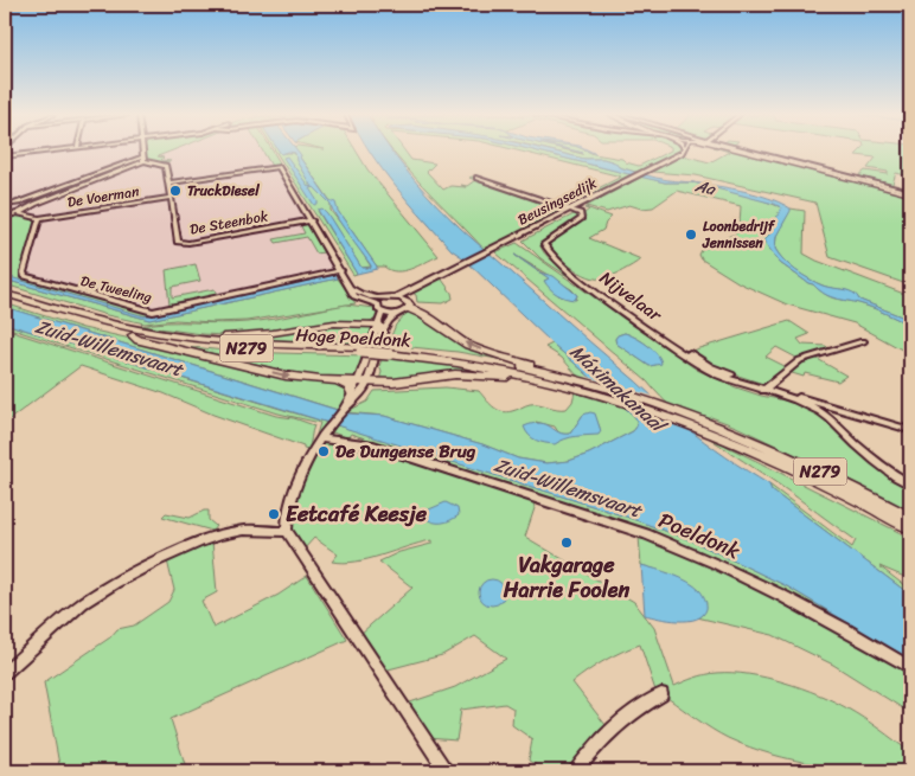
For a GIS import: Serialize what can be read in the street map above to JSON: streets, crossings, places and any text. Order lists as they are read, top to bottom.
{
  "streets": {
    "highway": ["Hoge Poeldonk", "N279"],
    "street": [
      "De Voerman",
      "Beusingsedijk",
      "De Steenbok",
      "De Tweeling",
      "Nijvelaar",
      "Poeldonk"
    ]
  },
  "crossings": [
    ["De Voerman", "De Steenbok"],
    ["De Voerman", "De Tweeling"],
    ["Beusingsedijk", "Nijvelaar"],
    ["Beusingsedijk", "N279"],
    ["Hoge Poeldonk", "N279"]
  ],
  "water": ["Aa", "Zuid-Willemsvaart", "Máximakanaal"],
  "places": [
    "TruckDiesel",
    "Loonbedrijf Jennissen",
    "De Dungense Brug",
    "Eetcafé Keesje",
    "Vakgarage Harrie Foolen"
  ]
}
